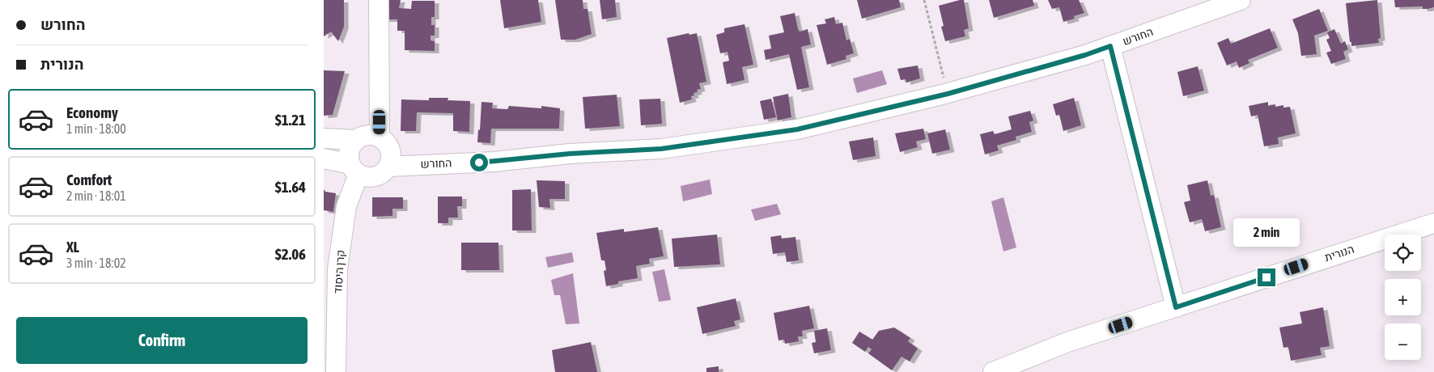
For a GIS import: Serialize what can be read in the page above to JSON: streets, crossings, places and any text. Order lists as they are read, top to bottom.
{
  "streets": {
    "street": ["החורש", "הנורית", "קרן היסוד"]
  },
  "crossings": [
    ["החורש", "קרן היסוד"]
  ],
  "page": {
    "banner": ["החורש", "הנורית"],
    "list": [
      {
        "name": "Economy",
        "note": "1 min · 18:00",
        "value": "$1.21"
      },
      {
        "name": "Comfort",
        "note": "2 min · 18:01",
        "value": "$1.64"
      },
      {
        "name": "XL",
        "note": "3 min · 18:02",
        "value": "$2.06"
      }
    ],
    "bubble": "2 min",
    "map_buttons": ["+", "−"],
    "buttons": "Confirm"
  }
}
